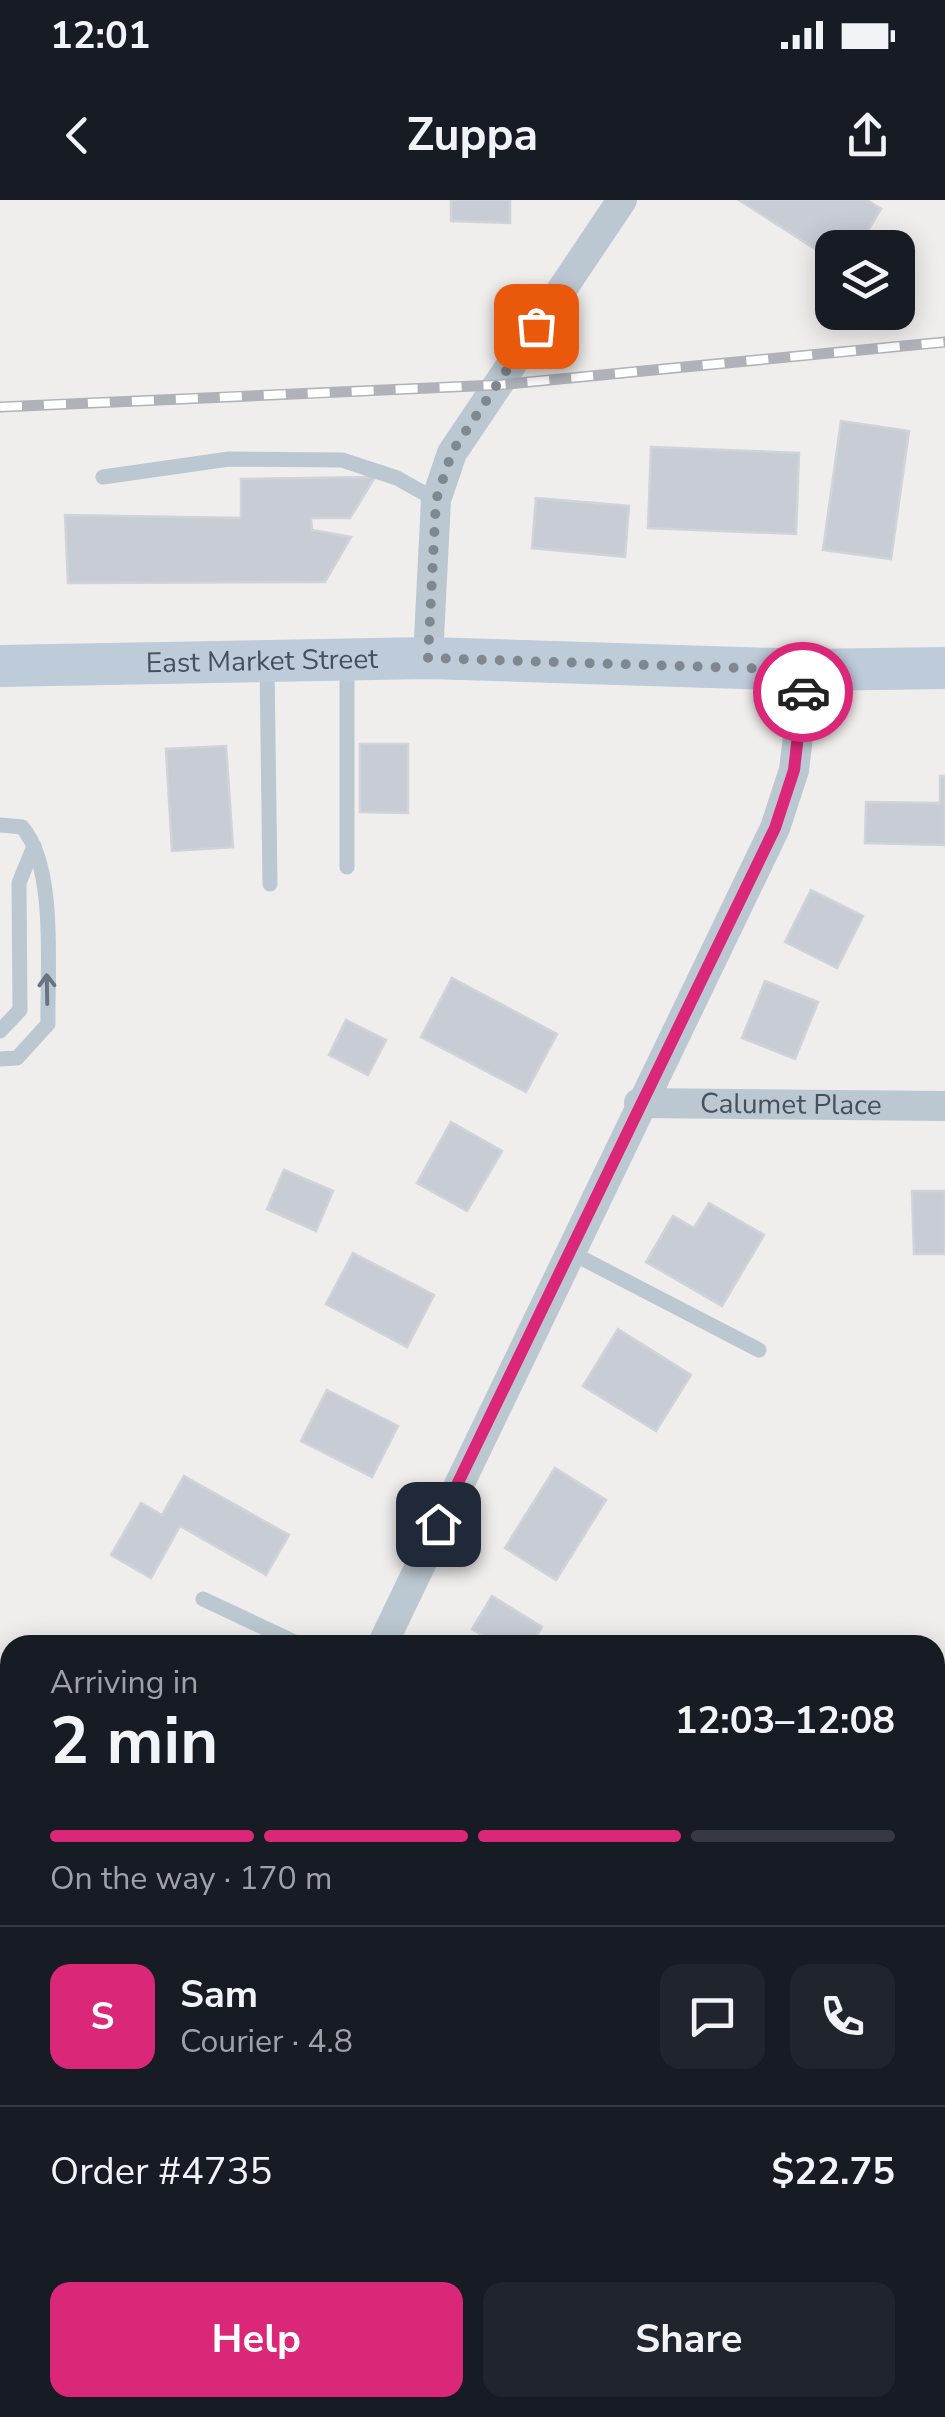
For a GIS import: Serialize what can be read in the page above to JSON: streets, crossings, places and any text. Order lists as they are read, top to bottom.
{
  "streets": {
    "main road": ["East Market Street"],
    "street": ["Calumet Place"]
  },
  "page": {
    "status": "12:01",
    "header": "Zuppa",
    "heading": ["2 min", "Arriving in", "12:03–12:08"],
    "panel": [
      "Sam",
      "Courier · 4.8",
      "Order #4735",
      "$22.75"
    ],
    "bar": "On the way · 170 m",
    "round": "S",
    "buttons": ["Help", "Share"]
  }
}
